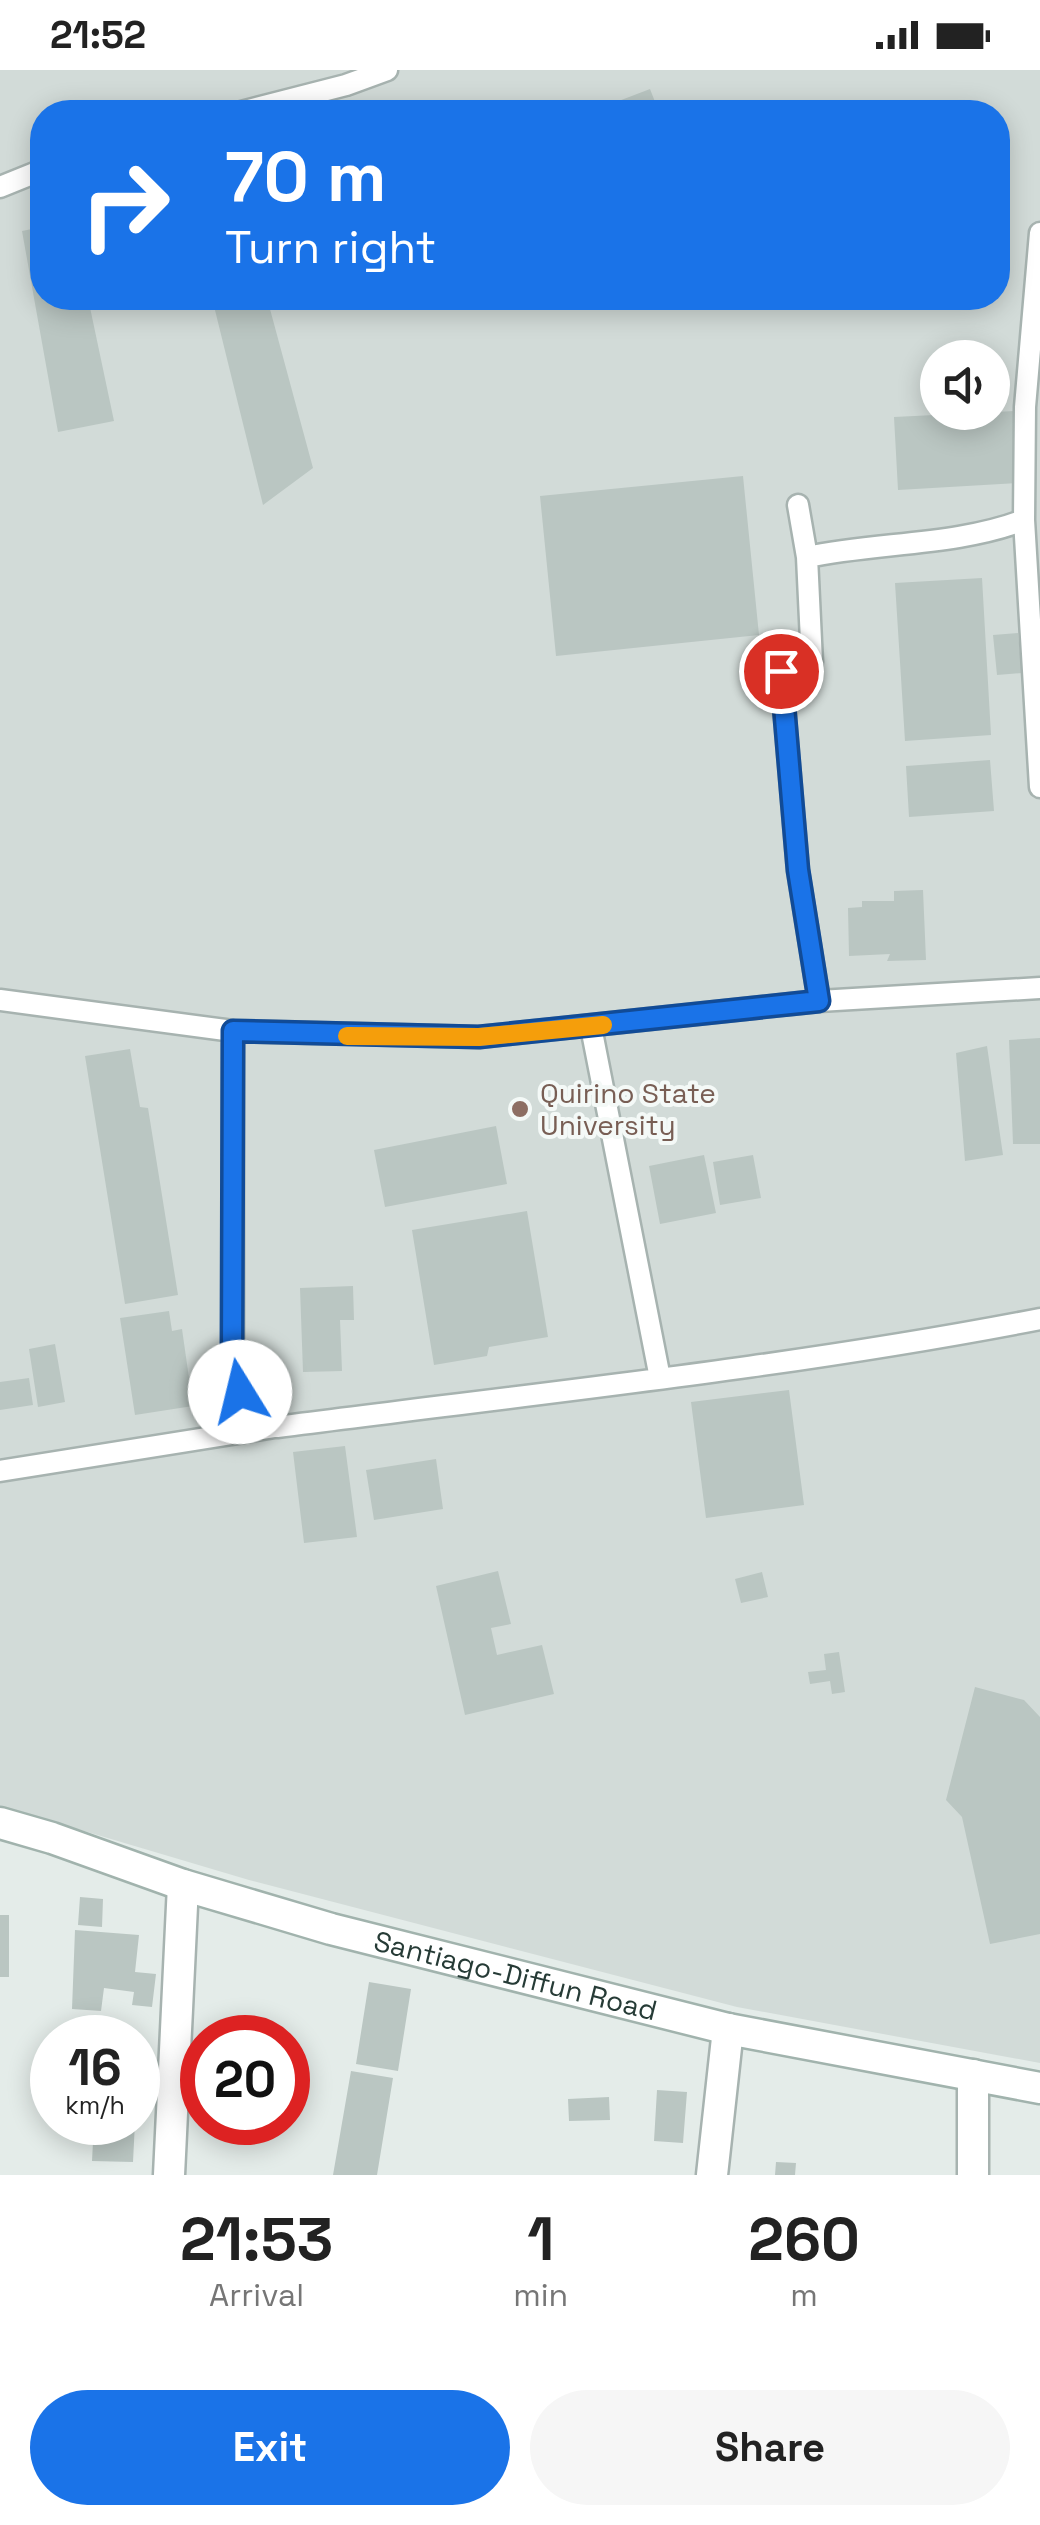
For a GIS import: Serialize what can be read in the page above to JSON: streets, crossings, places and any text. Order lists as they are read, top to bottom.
{
  "streets": {
    "main road": ["Santiago-Diffun Road"]
  },
  "places": ["Quirino State University"],
  "page": {
    "status": "21:52",
    "turn": ["70 m", "Turn right"],
    "speed": "16 km/h",
    "limit": "20",
    "eta": [
      "21:53",
      "Arrival",
      "1",
      "min",
      "260",
      "m"
    ],
    "buttons": ["Exit", "Share"]
  }
}
